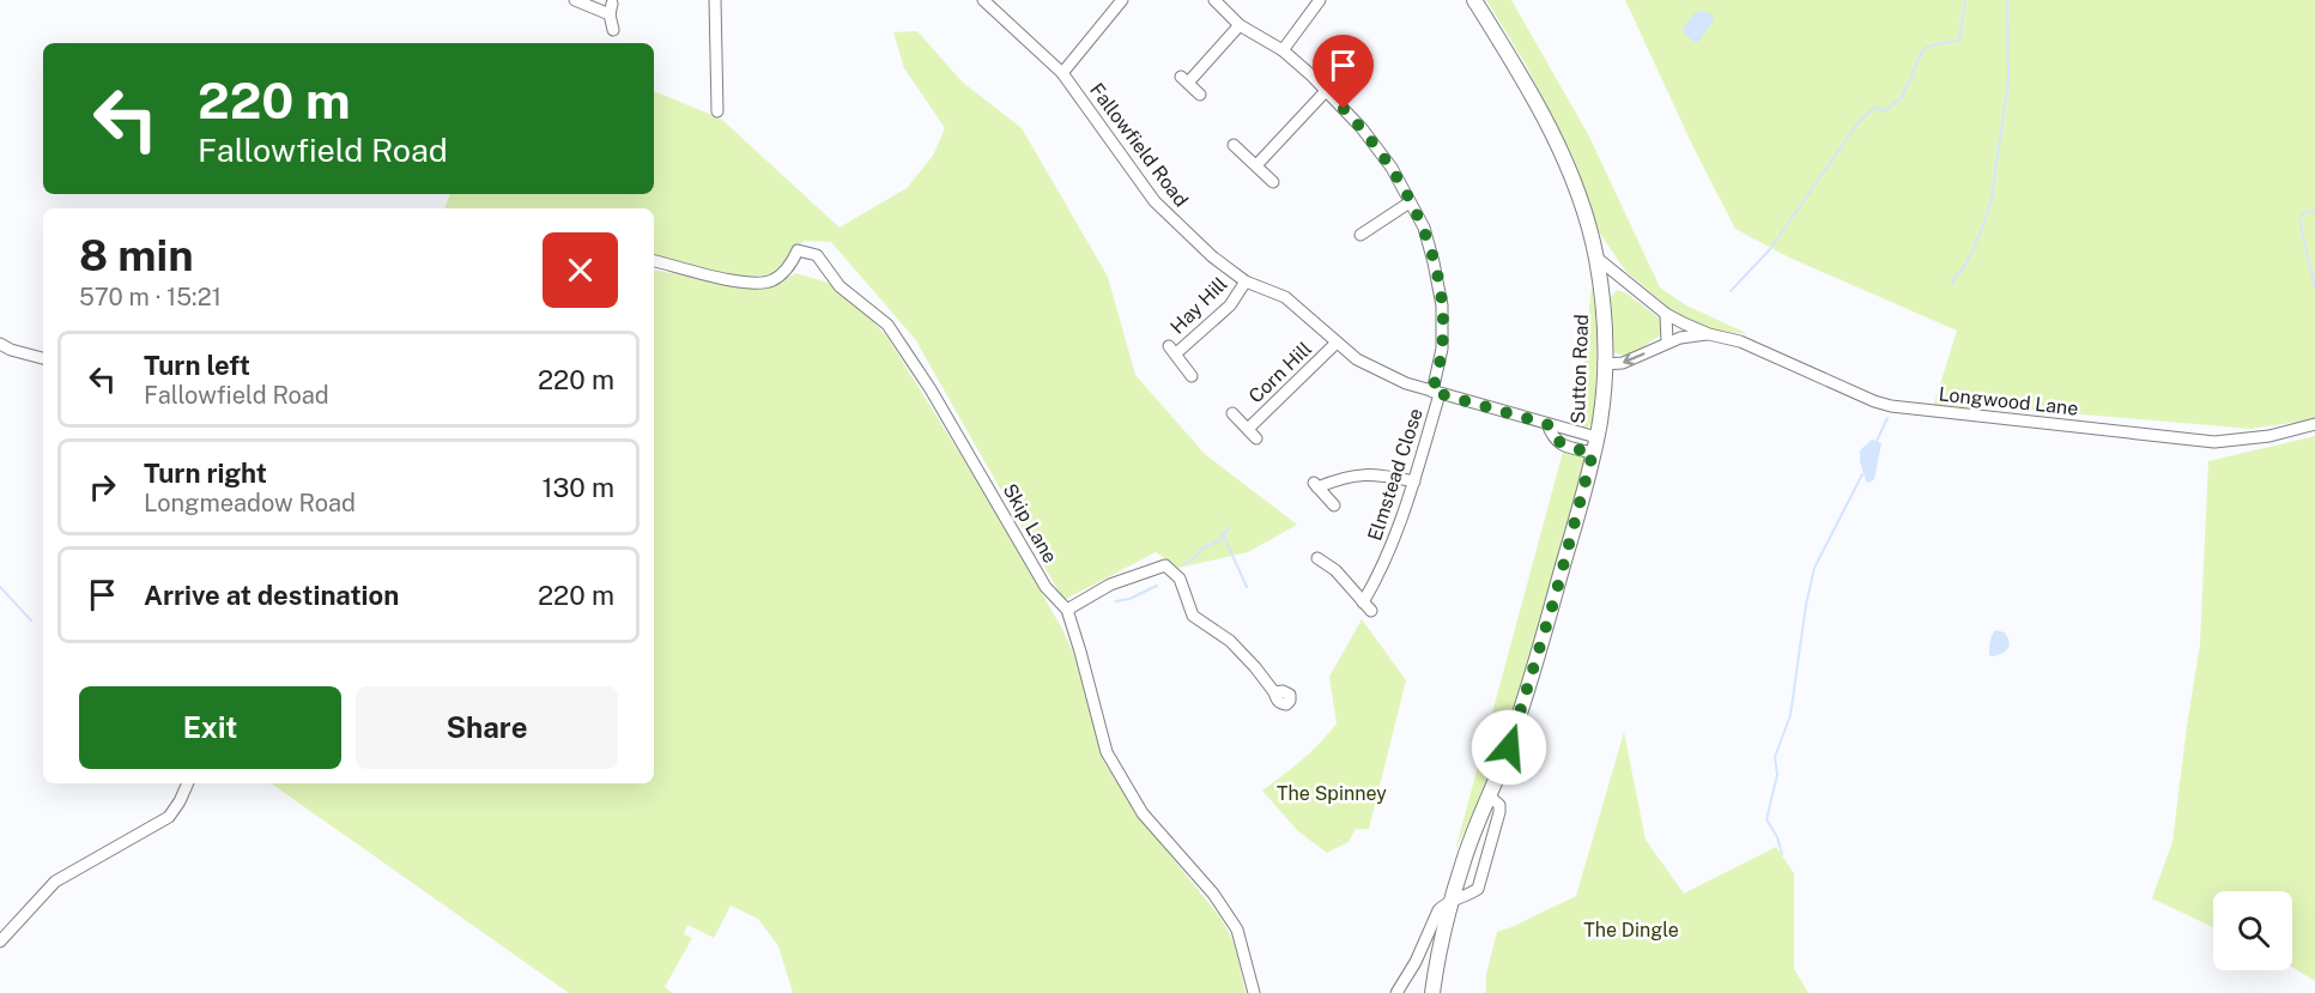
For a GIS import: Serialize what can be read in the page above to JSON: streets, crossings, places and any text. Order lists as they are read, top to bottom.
{
  "streets": {
    "main road": ["Sutton Road"],
    "street": [
      "Fallowfield Road",
      "Hay Hill",
      "Corn Hill",
      "Longwood Lane",
      "Elmstead Close",
      "Skip Lane"
    ]
  },
  "crossings": [
    ["Fallowfield Road", "Hay Hill"],
    ["Fallowfield Road", "Sutton Road"],
    ["Fallowfield Road", "Corn Hill"],
    ["Fallowfield Road", "Elmstead Close"],
    ["Sutton Road", "Longwood Lane"]
  ],
  "parks": ["The Spinney", "The Dingle"],
  "page": {
    "turn": ["220 m", "Fallowfield Road"],
    "heading": ["8 min", "570 m · 15:21"],
    "list": [
      {
        "name": "Turn left",
        "note": "Fallowfield Road",
        "value": "220 m"
      },
      {
        "name": "Turn right",
        "note": "Longmeadow Road",
        "value": "130 m"
      },
      {
        "name": "Arrive at destination",
        "value": "220 m"
      }
    ],
    "buttons": ["Exit", "Share"]
  }
}
